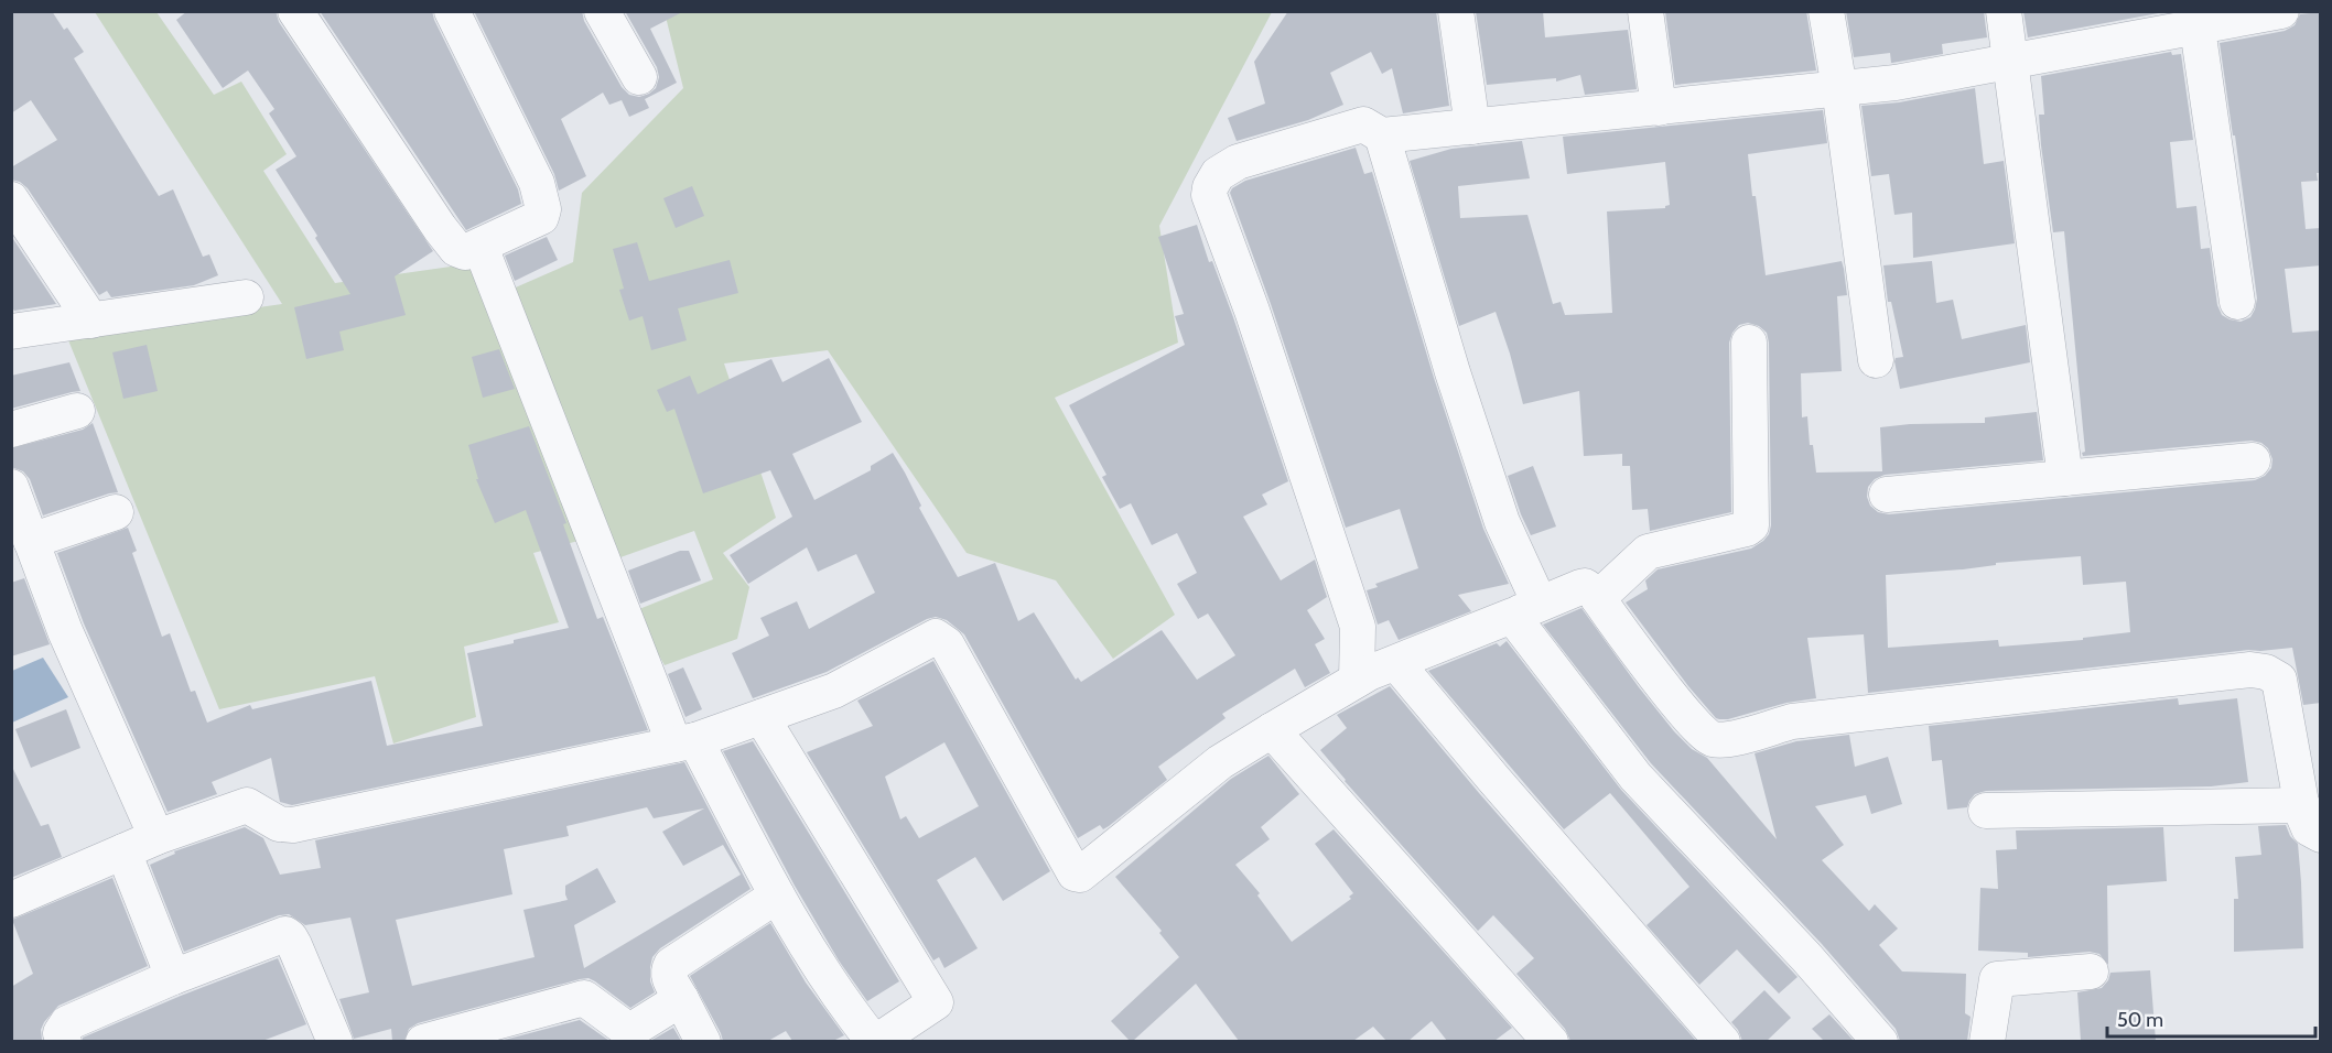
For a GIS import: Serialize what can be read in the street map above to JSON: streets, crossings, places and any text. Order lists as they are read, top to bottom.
{
  "scale_bar": "50 m"
}
